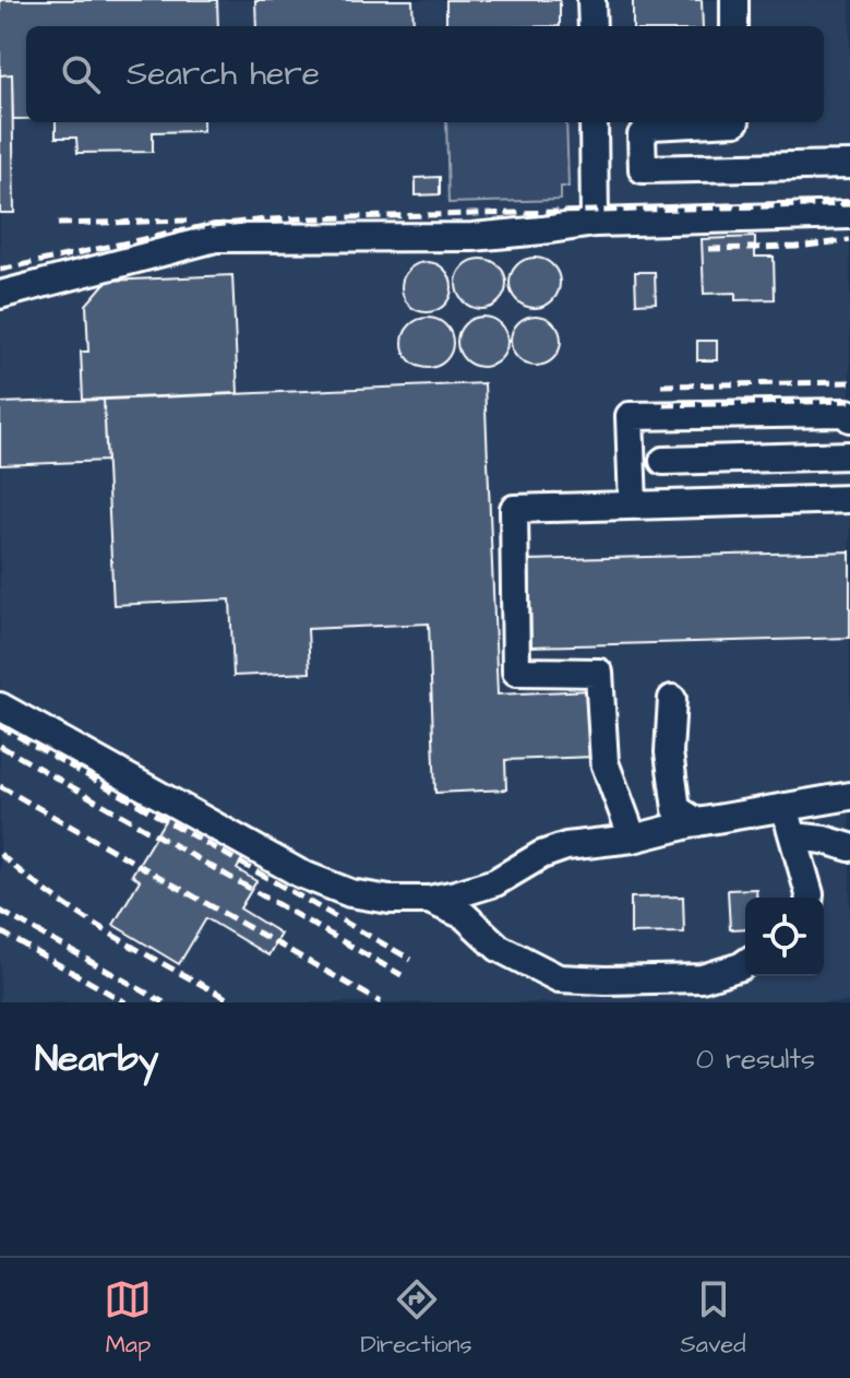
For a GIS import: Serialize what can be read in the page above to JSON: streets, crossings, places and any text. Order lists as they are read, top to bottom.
{
  "page": {
    "search": "Search here",
    "heading": ["Nearby", "0 results"],
    "nav": ["Map", "Directions", "Saved"]
  }
}
